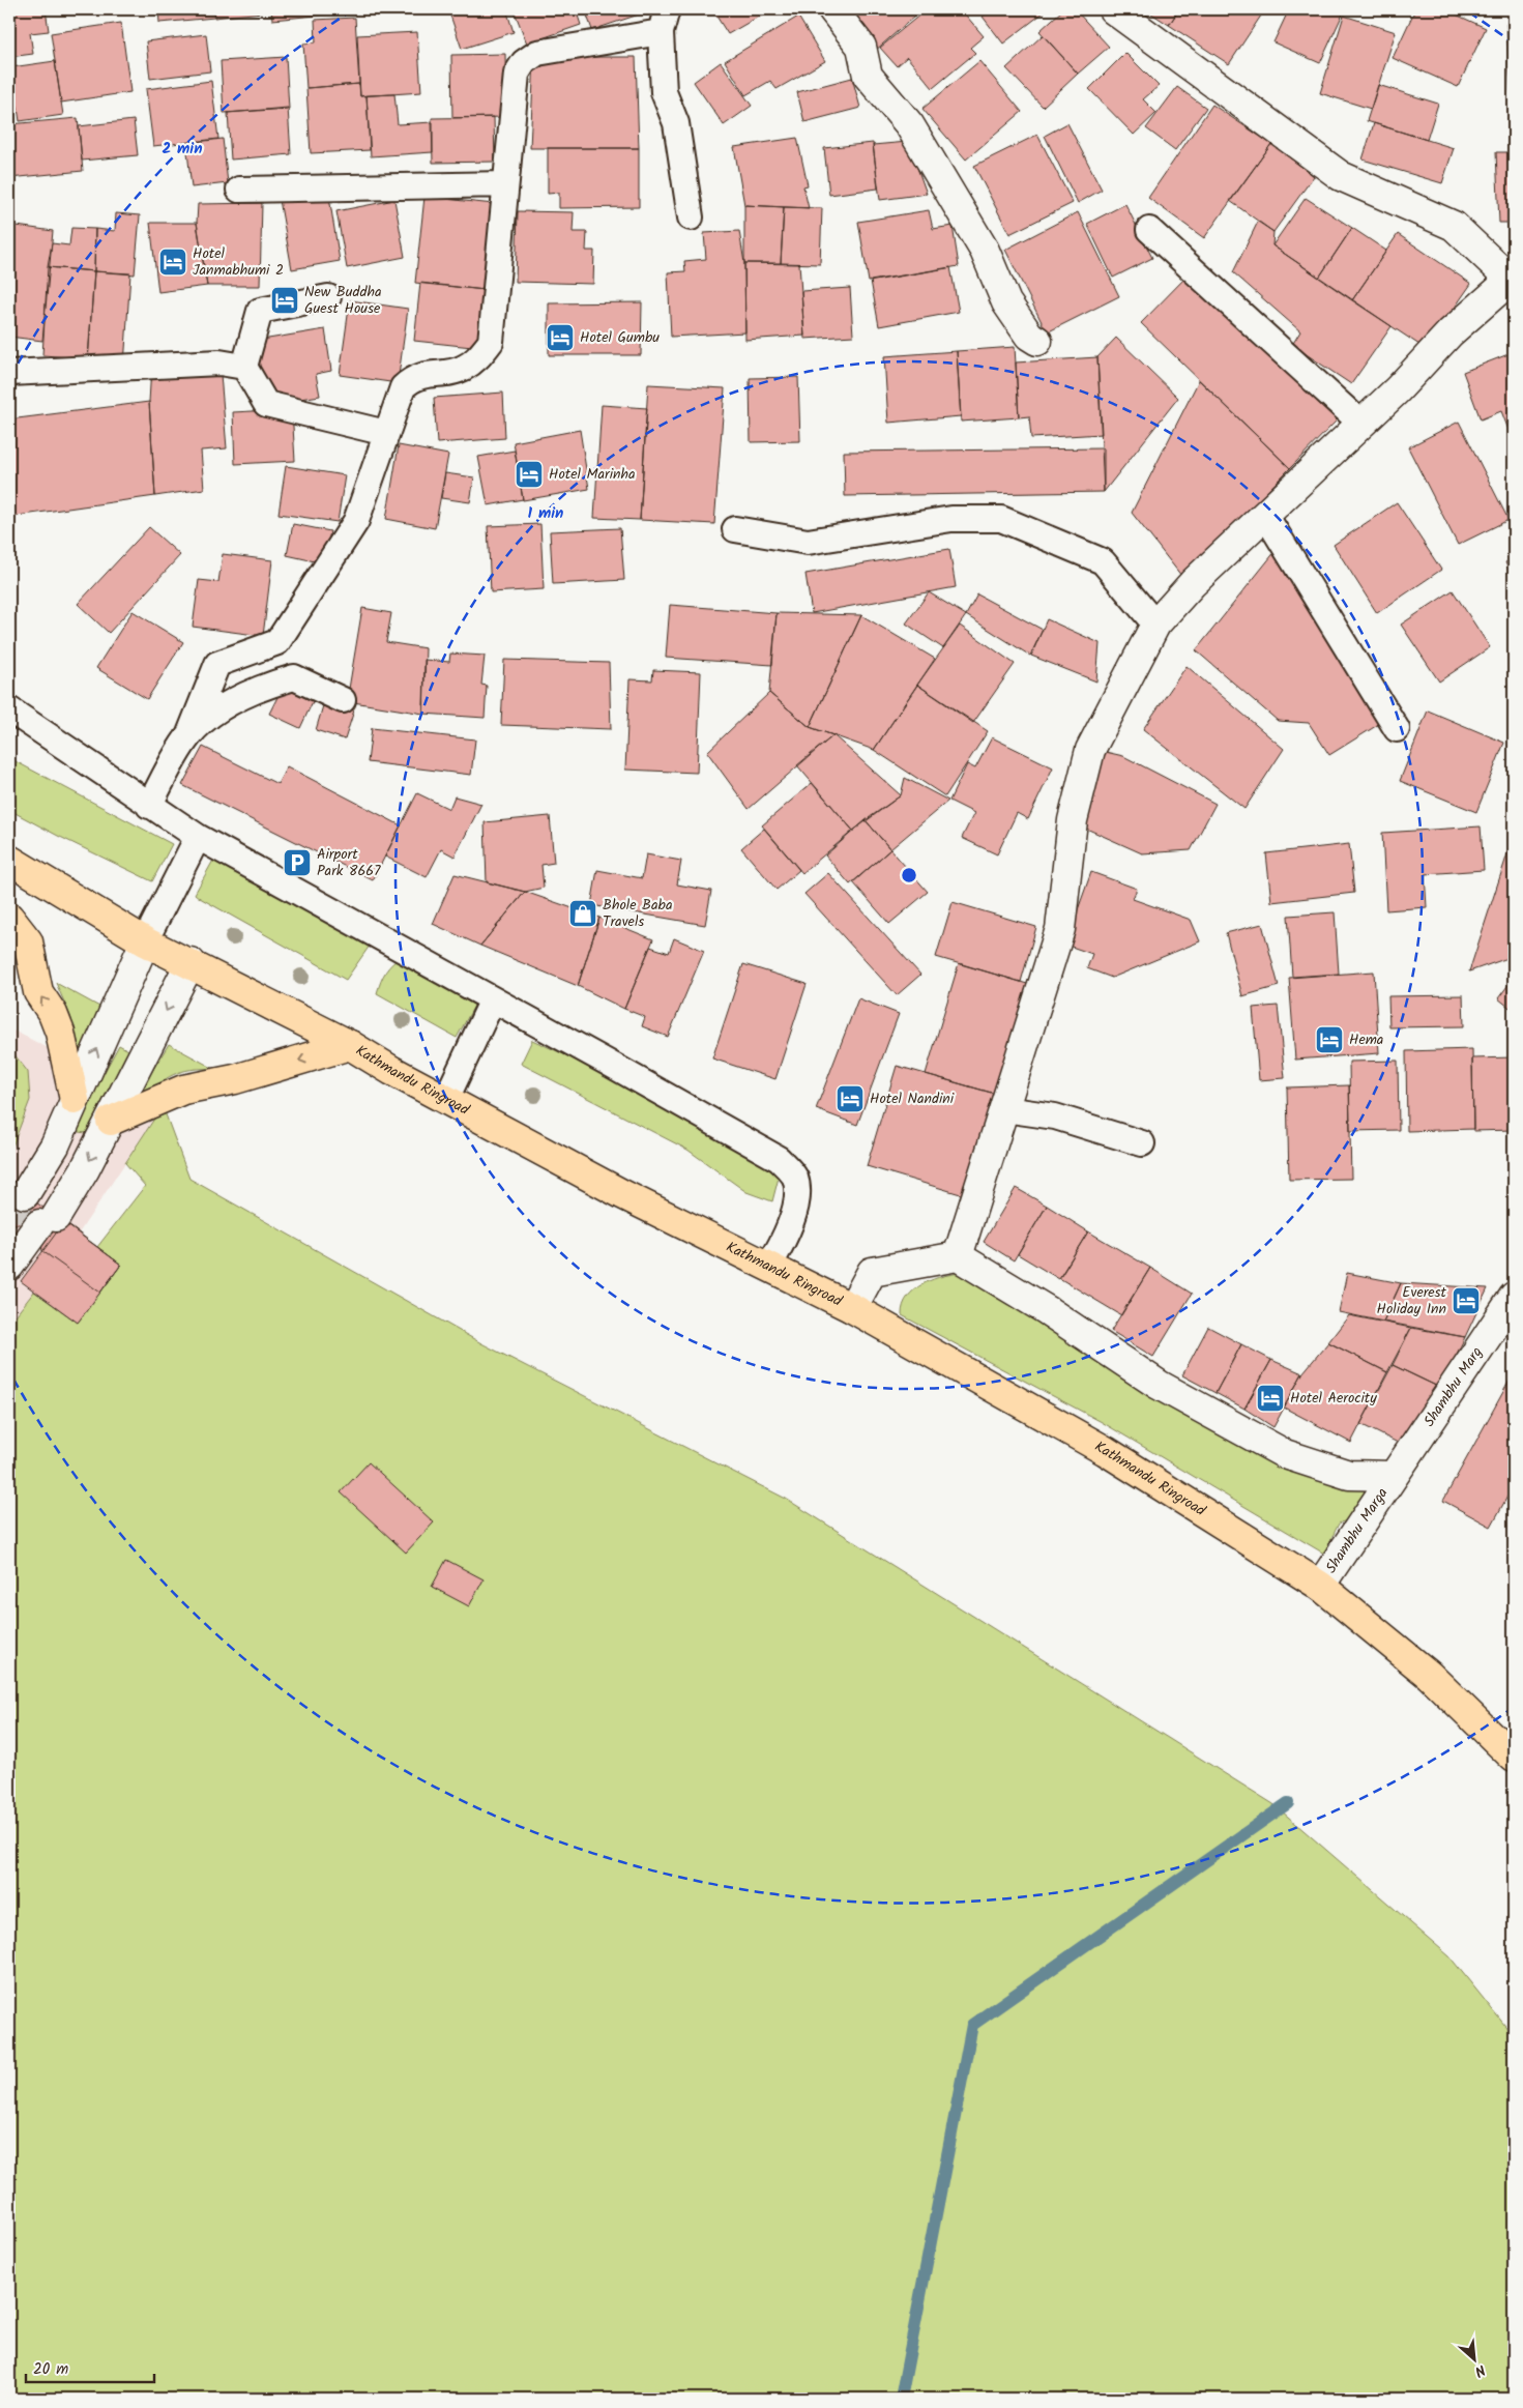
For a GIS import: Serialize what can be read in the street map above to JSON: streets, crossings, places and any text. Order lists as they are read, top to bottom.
{
  "streets": {
    "highway": ["Kathmandu Ringroad"],
    "street": ["Shambhu Marg", "Shambhu Marga"]
  },
  "crossings": [
    ["Kathmandu Ringroad", "Shambhu Marga"],
    ["Shambhu Marg", "Shambhu Marga"]
  ],
  "places": {
    "hotel": [
      "Hotel Janmabhumi 2",
      "New Buddha Guest House",
      "Hotel Gumbu",
      "Hotel Marinha",
      "Hema",
      "Hotel Nandini",
      "Everest Holiday Inn",
      "Hotel Aerocity"
    ],
    "parking": ["Airport Park 8667"],
    "shop": ["Bhole Baba Travels"]
  },
  "scale_bar": "20 m",
  "north": "bottom right",
  "rings": ["2 min", "1 min"]
}
